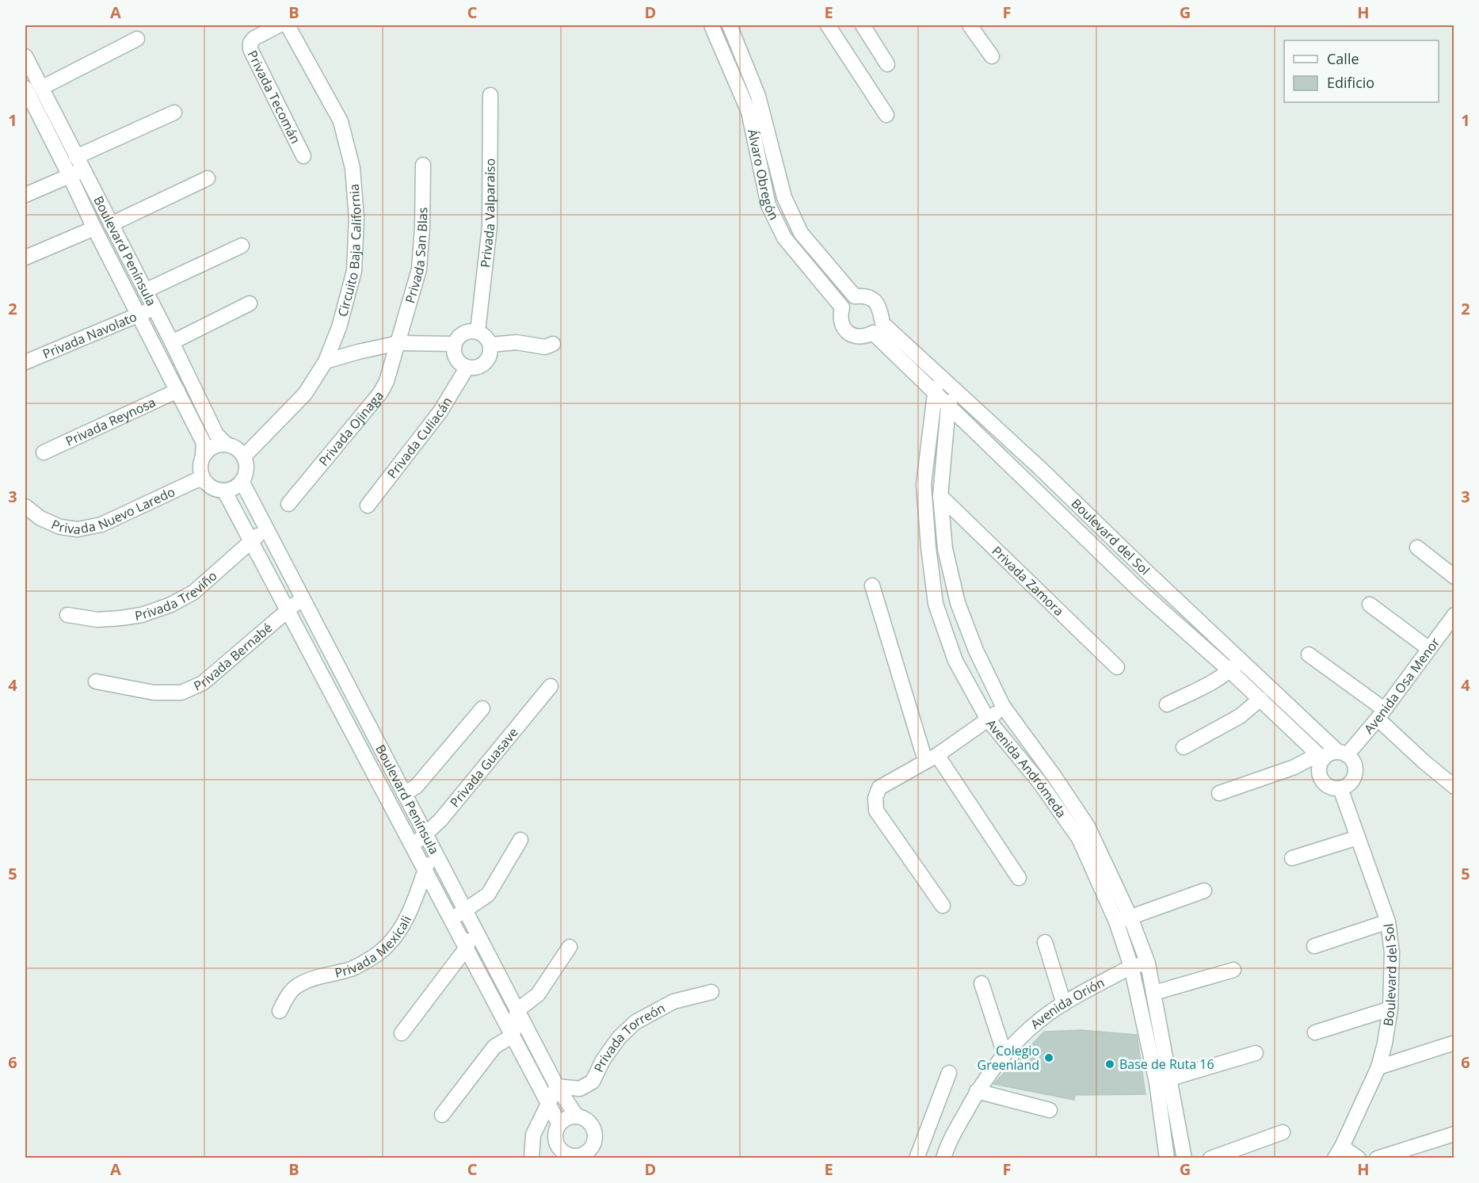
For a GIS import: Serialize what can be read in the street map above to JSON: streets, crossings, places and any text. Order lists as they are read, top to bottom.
{
  "streets": {
    "street": [
      "Privada Tecomán",
      "Álvaro Obregón",
      "Privada Valparaíso",
      "Circuito Baja California",
      "Boulevard Península",
      "Privada San Blas",
      "Privada Navolato",
      "Privada Reynosa",
      "Privada Ojinaga",
      "Privada Culiacán",
      "Privada Nuevo Laredo",
      "Boulevard del Sol",
      "Privada Zamora",
      "Privada Treviño",
      "Privada Bernabé",
      "Avenida Osa Menor",
      "Privada Guasave",
      "Avenida Andrómeda",
      "Privada Mexicali",
      "Avenida Orión",
      "Privada Torreón"
    ]
  },
  "crossings": [
    ["Álvaro Obregón", "Boulevard del Sol"],
    ["Privada Valparaíso", "Privada Culiacán"],
    ["Circuito Baja California", "Boulevard Península"],
    ["Circuito Baja California", "Privada Nuevo Laredo"],
    ["Boulevard Península", "Privada Navolato"],
    ["Boulevard Península", "Privada Reynosa"],
    ["Boulevard Península", "Privada Nuevo Laredo"],
    ["Boulevard Península", "Privada Treviño"],
    ["Boulevard Península", "Privada Bernabé"],
    ["Boulevard Península", "Privada Guasave"],
    ["Boulevard Península", "Privada Mexicali"],
    ["Boulevard Península", "Privada Torreón"],
    ["Privada San Blas", "Privada Ojinaga"],
    ["Boulevard del Sol", "Avenida Osa Menor"],
    ["Boulevard del Sol", "Avenida Andrómeda"],
    ["Privada Zamora", "Avenida Andrómeda"],
    ["Avenida Andrómeda", "Avenida Orión"]
  ],
  "places": ["Colegio Greenland", "Base de Ruta 16"],
  "legend": ["Calle", "Edificio"],
  "grid": {
    "columns": [
      "A",
      "B",
      "C",
      "D",
      "E",
      "F",
      "G",
      "H"
    ],
    "rows": [
      "1",
      "2",
      "3",
      "4",
      "5",
      "6"
    ]
  }
}
